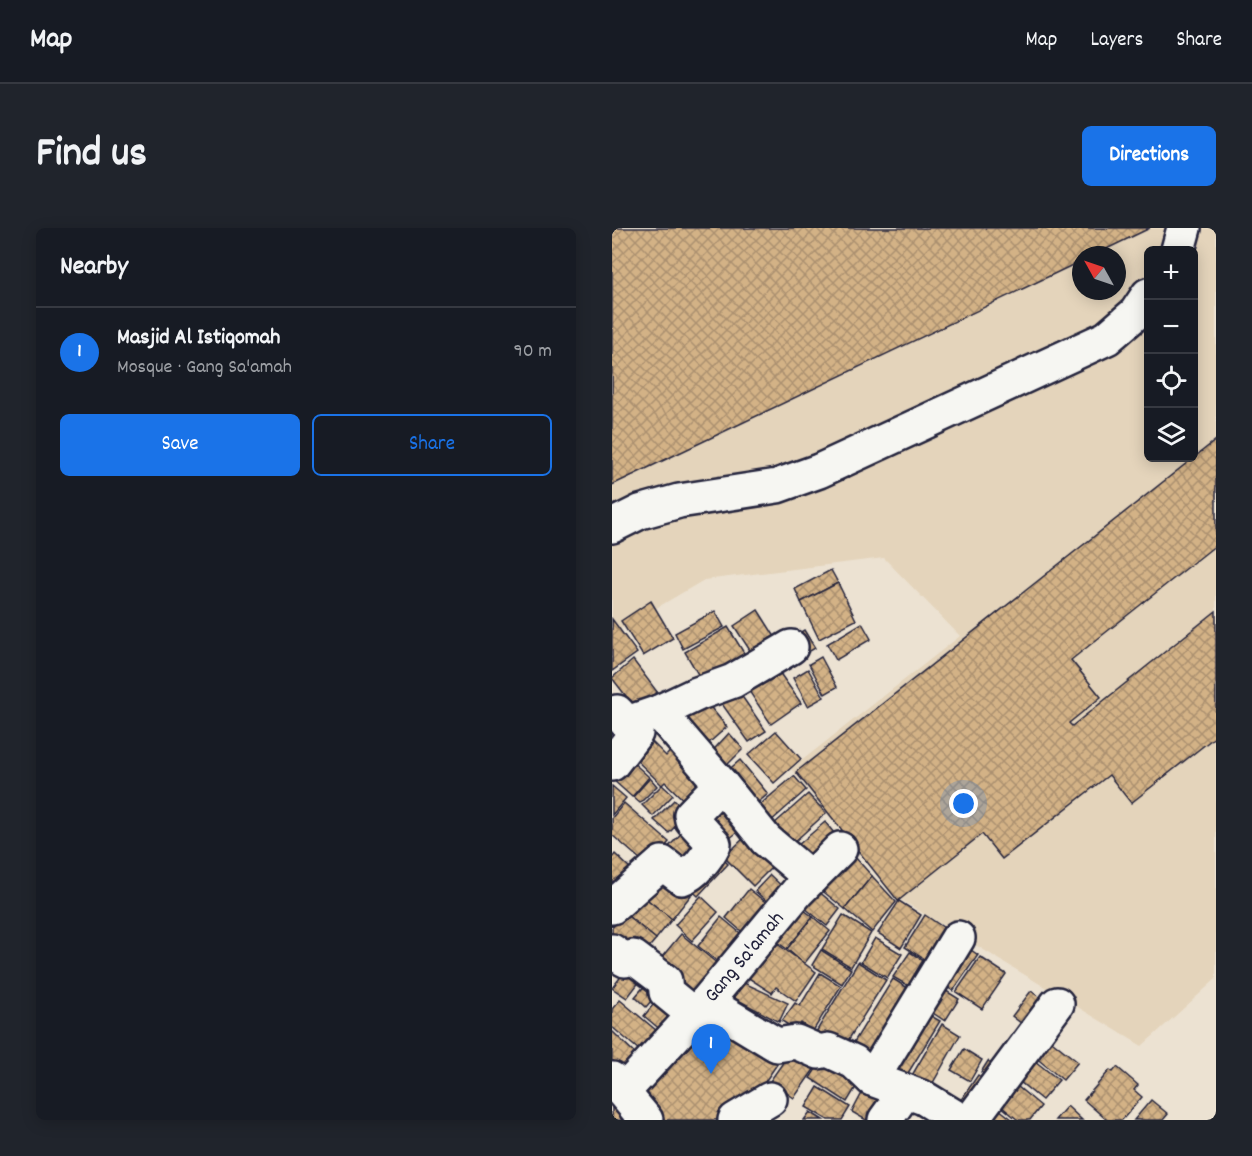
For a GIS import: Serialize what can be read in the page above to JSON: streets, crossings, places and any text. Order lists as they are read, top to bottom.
{
  "streets": {
    "street": ["Gang Sa'amah"]
  },
  "north": "top left",
  "page": {
    "header": "Map",
    "nav": ["Map", "Layers", "Share"],
    "title": "Find us",
    "buttons": [
      "Directions",
      ["Save", "Share"]
    ],
    "heading": "Nearby",
    "map_buttons": ["+", "−"],
    "list": [
      {
        "mark": "1",
        "name": "Masjid Al Istiqomah",
        "note": "Mosque · Gang Sa'amah",
        "value": "90 m"
      }
    ],
    "pins": "1"
  }
}
